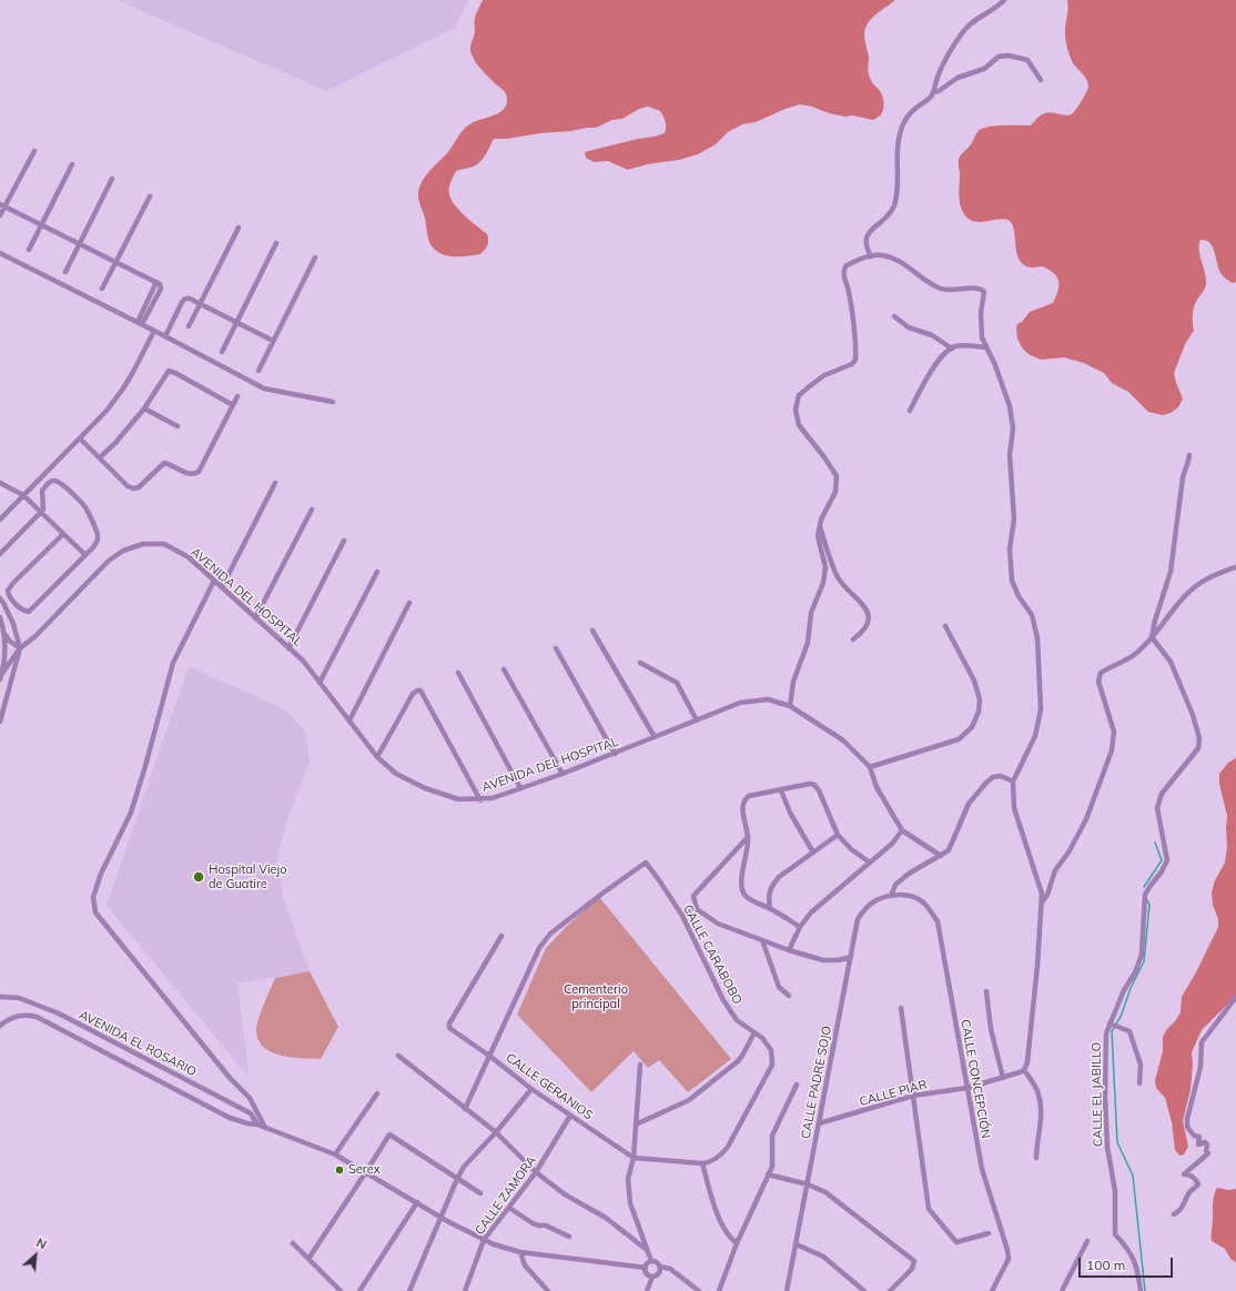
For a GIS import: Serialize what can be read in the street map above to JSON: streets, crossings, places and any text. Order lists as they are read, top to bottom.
{
  "streets": {
    "street": [
      "AVENIDA DEL HOSPITAL",
      "CALLE CARABOBO",
      "AVENIDA EL ROSARIO",
      "CALLE CONCEPCIÓN",
      "CALLE PADRE SOJO",
      "CALLE GERANIOS",
      "CALLE PIAR",
      "CALLE EL JABILLO",
      "CALLE ZAMORA"
    ]
  },
  "crossings": [
    ["CALLE CARABOBO", "CALLE GERANIOS"],
    ["AVENIDA EL ROSARIO", "CALLE ZAMORA"],
    ["CALLE CONCEPCIÓN", "CALLE PADRE SOJO"],
    ["CALLE CONCEPCIÓN", "CALLE PIAR"],
    ["CALLE PADRE SOJO", "CALLE PIAR"],
    ["CALLE GERANIOS", "CALLE ZAMORA"]
  ],
  "parks": ["Cementerio principal"],
  "places": ["Hospital Viejo de Guatire", "Serex"],
  "scale_bar": "100 m",
  "north": "top right"
}
